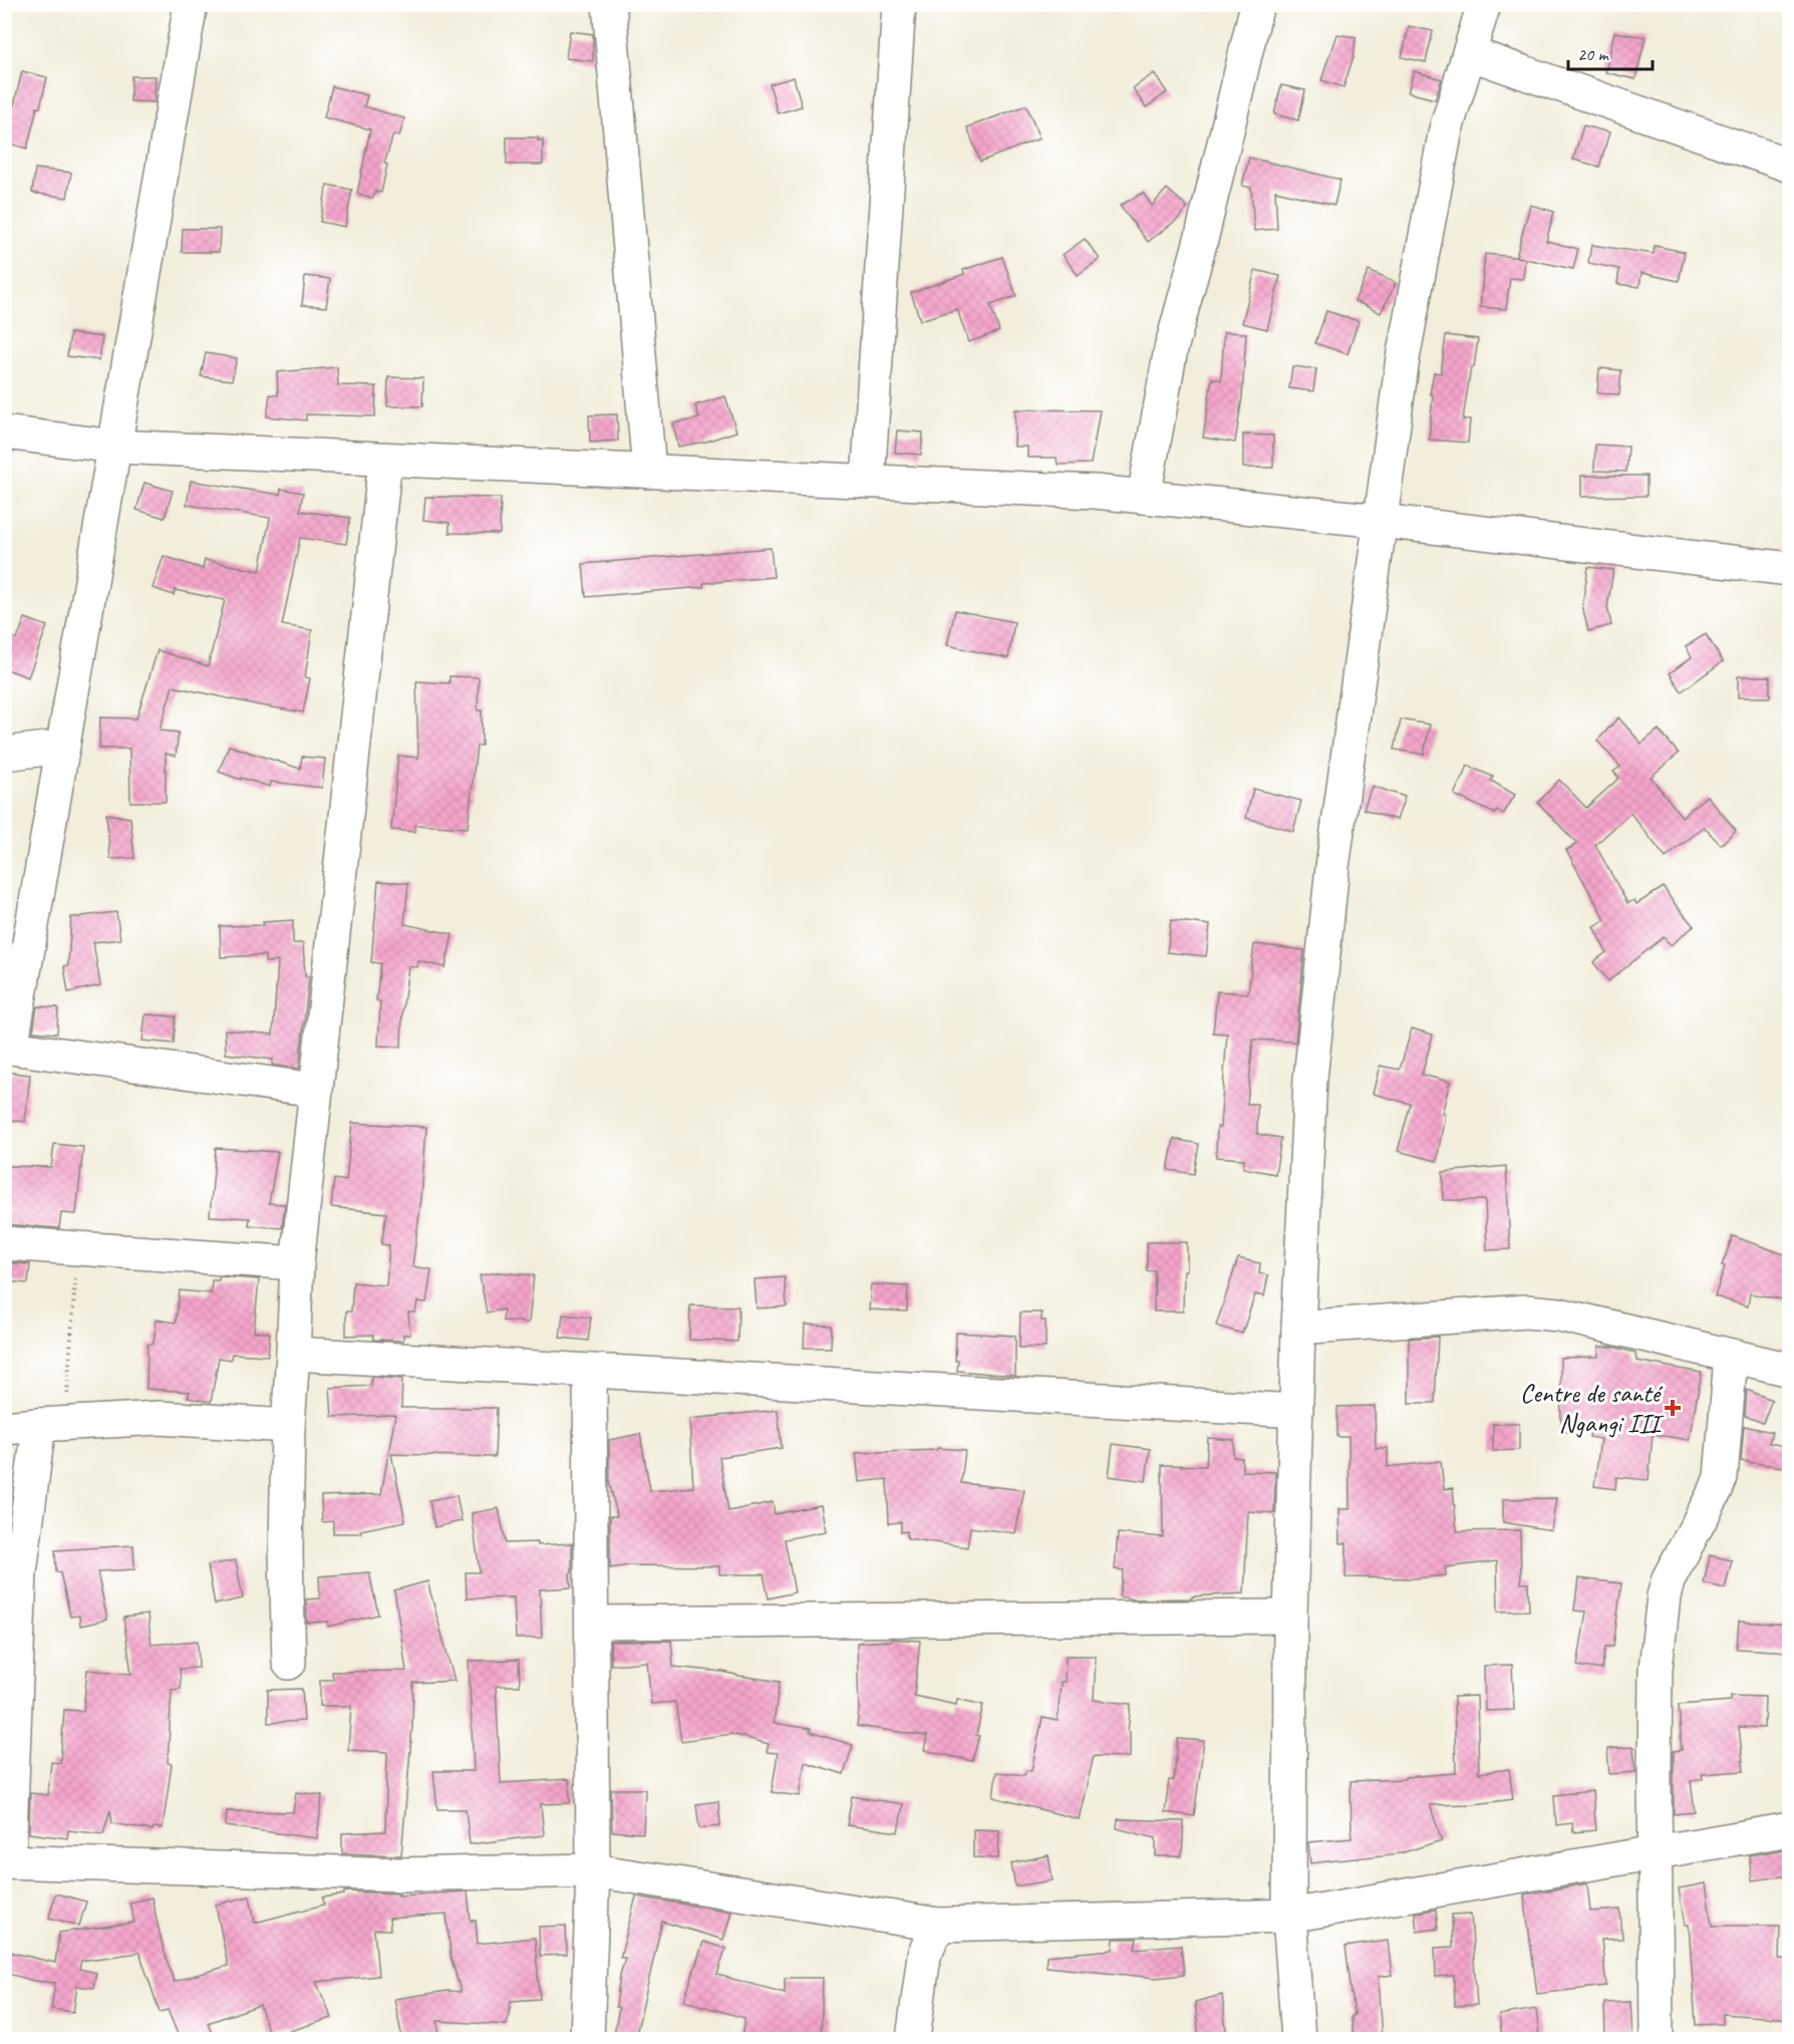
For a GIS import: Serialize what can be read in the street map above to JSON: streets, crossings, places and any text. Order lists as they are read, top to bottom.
{
  "places": {
    "health": ["Centre de santé Ngangi III"]
  },
  "scale_bar": "20 m"
}
